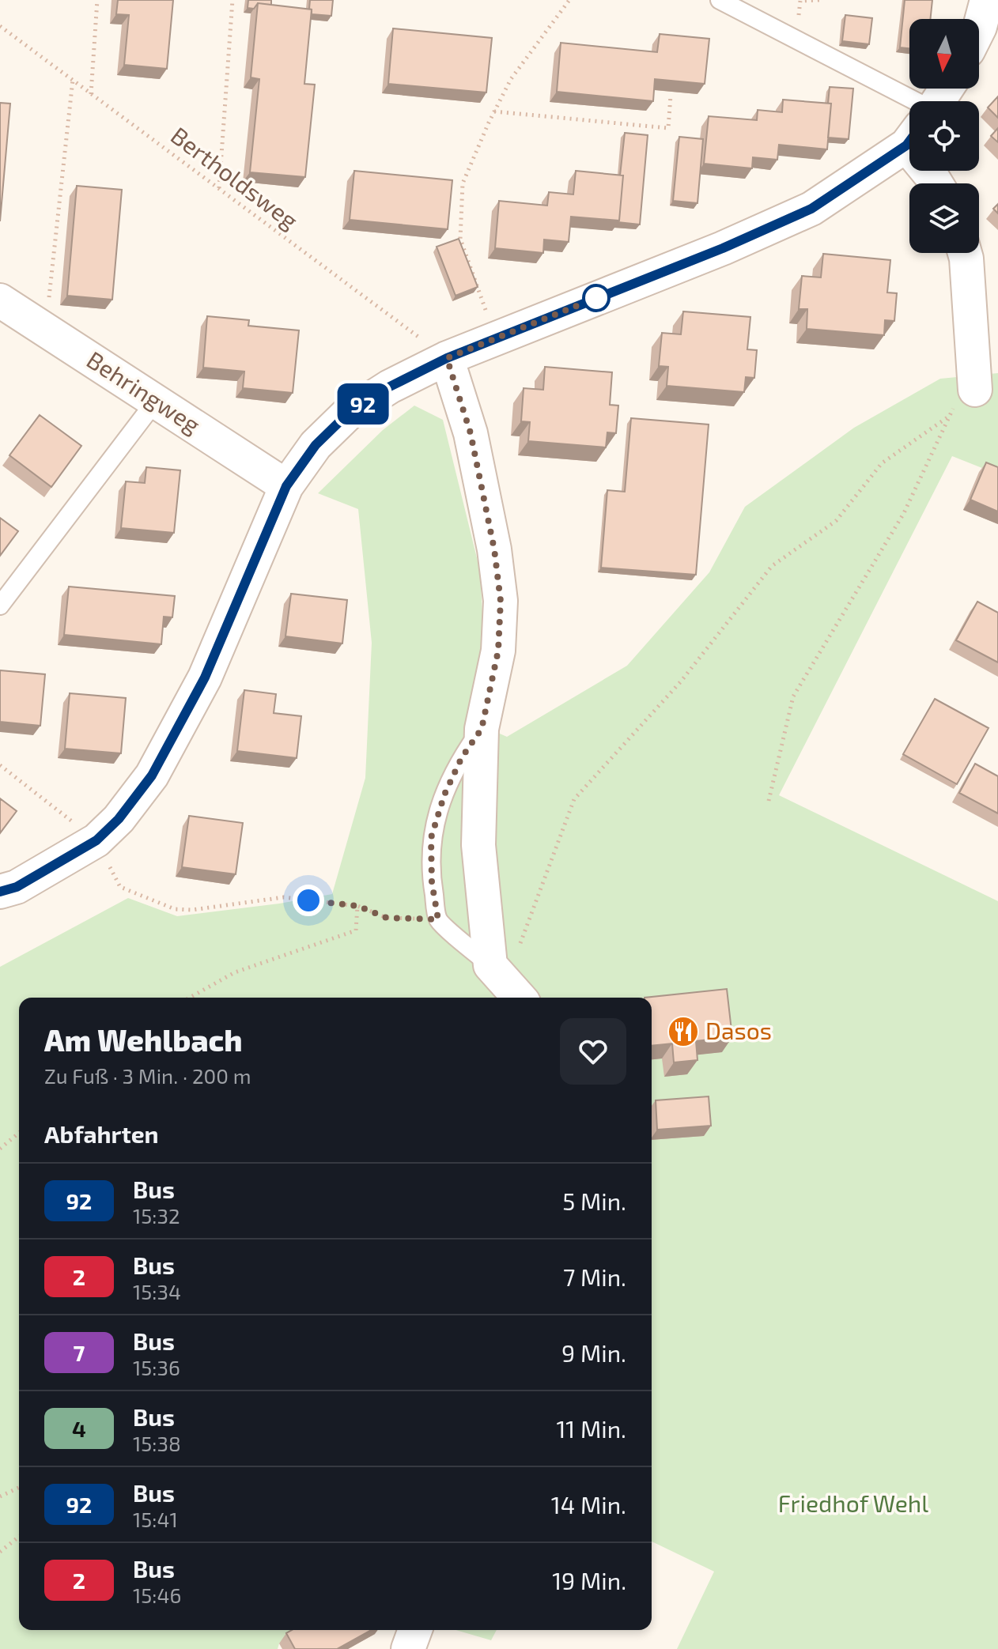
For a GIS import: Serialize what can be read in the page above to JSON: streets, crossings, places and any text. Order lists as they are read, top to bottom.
{
  "streets": {
    "street": ["Behringweg"],
    "path": ["Bertholdsweg"]
  },
  "parks": ["Friedhof Wehl"],
  "places": {
    "restaurant": ["Dasos"]
  },
  "lines": ["bus line 92"],
  "north": "bottom",
  "page": {
    "on_map": "92",
    "heading": [
      ["Am Wehlbach", "Zu Fuß · 3 Min. · 200 m"],
      "Abfahrten"
    ],
    "list": [
      {
        "mark": "92",
        "name": "Bus",
        "note": "15:32",
        "value": "5 Min."
      },
      {
        "mark": "2",
        "name": "Bus",
        "note": "15:34",
        "value": "7 Min."
      },
      {
        "mark": "7",
        "name": "Bus",
        "note": "15:36",
        "value": "9 Min."
      },
      {
        "mark": "4",
        "name": "Bus",
        "note": "15:38",
        "value": "11 Min."
      },
      {
        "mark": "92",
        "name": "Bus",
        "note": "15:41",
        "value": "14 Min."
      },
      {
        "mark": "2",
        "name": "Bus",
        "note": "15:46",
        "value": "19 Min."
      }
    ]
  }
}
